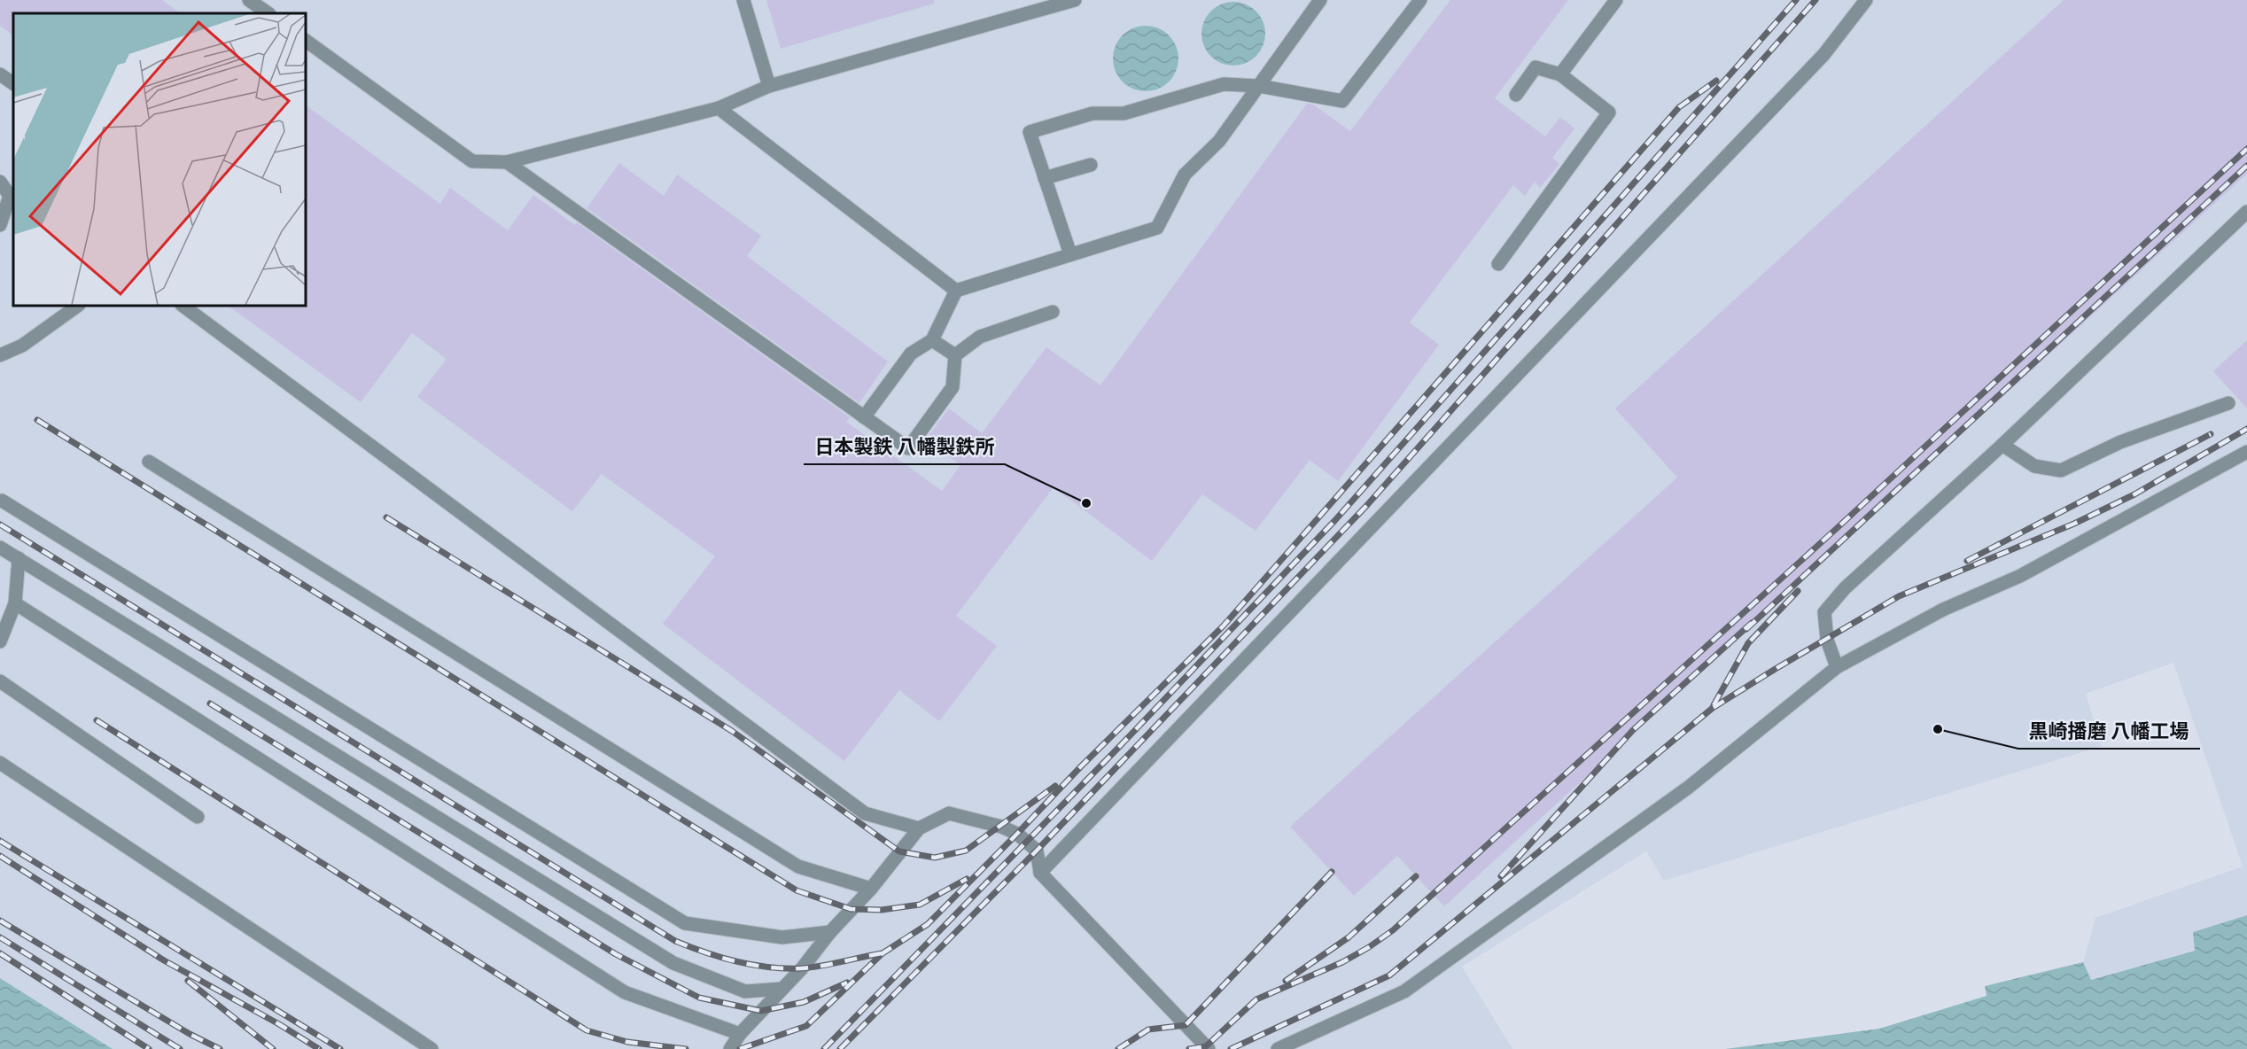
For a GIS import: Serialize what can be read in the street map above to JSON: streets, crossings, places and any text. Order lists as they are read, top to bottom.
{
  "places": ["日本製鉄 八幡製鉄所", "黒崎播磨 八幡工場"]
}
